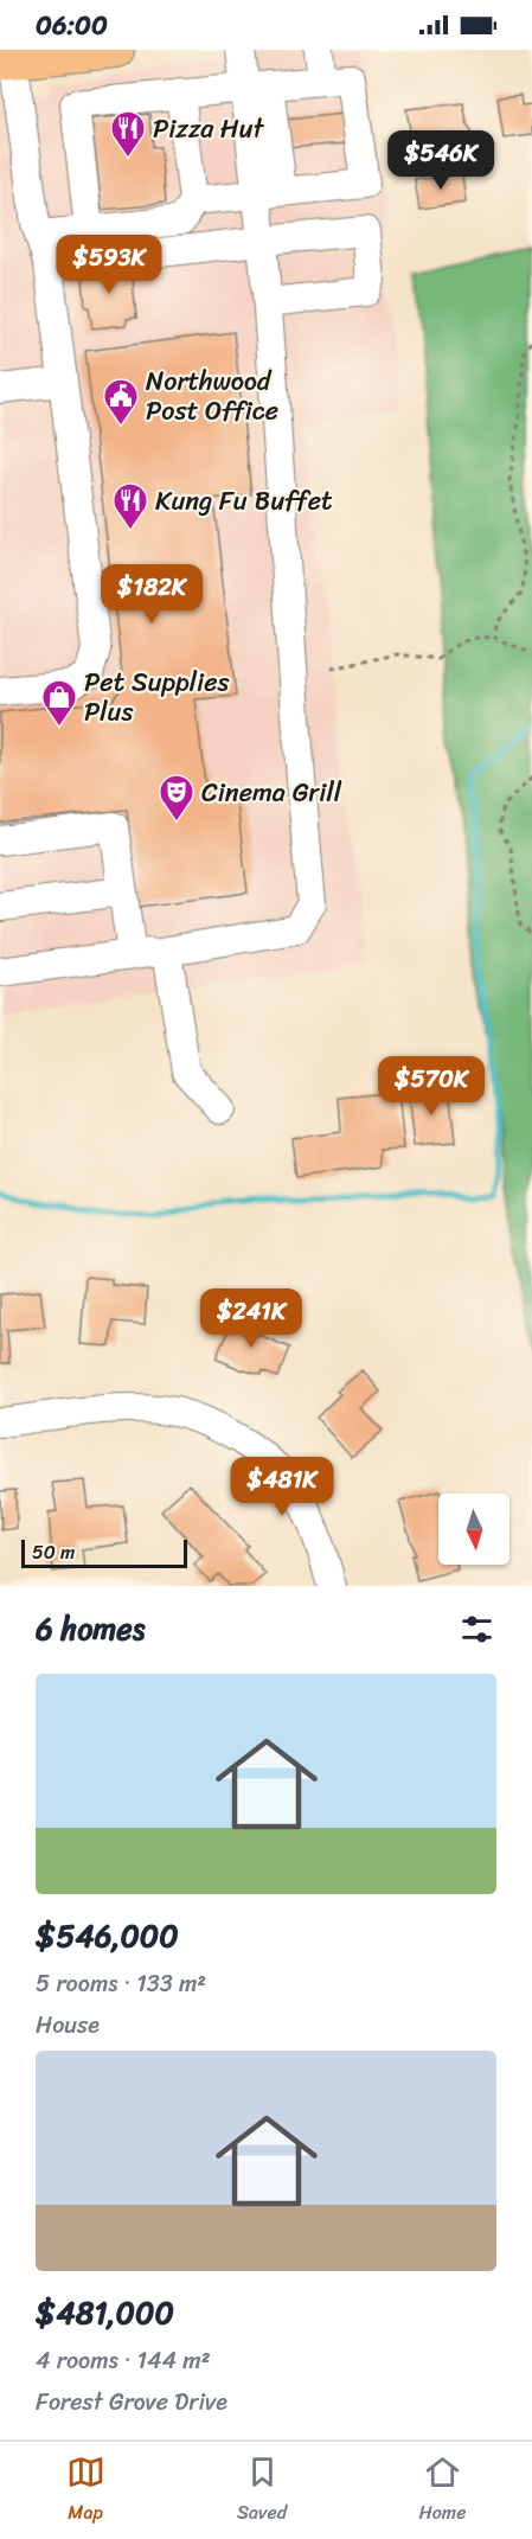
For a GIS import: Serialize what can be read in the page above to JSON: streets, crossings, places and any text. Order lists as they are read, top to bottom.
{
  "places": {
    "restaurant": ["Pizza Hut", "Kung Fu Buffet"],
    "public building": ["Northwood Post Office"],
    "shop": ["Pet Supplies Plus"],
    "theatre": ["Cinema Grill"]
  },
  "scale_bar": "50 m",
  "north": "bottom",
  "page": {
    "status": "06:00",
    "price": [
      "$546K",
      "$593K",
      "$182K",
      "$570K",
      "$241K",
      "$481K"
    ],
    "scale": "50 m",
    "heading": "6 homes",
    "list": [
      {
        "name": "$546,000",
        "note": "5 rooms · 133 m² · House"
      },
      {
        "name": "$481,000",
        "note": "4 rooms · 144 m² · Forest Grove Drive"
      }
    ],
    "tabs": ["Map", "Saved", "Home"]
  }
}
